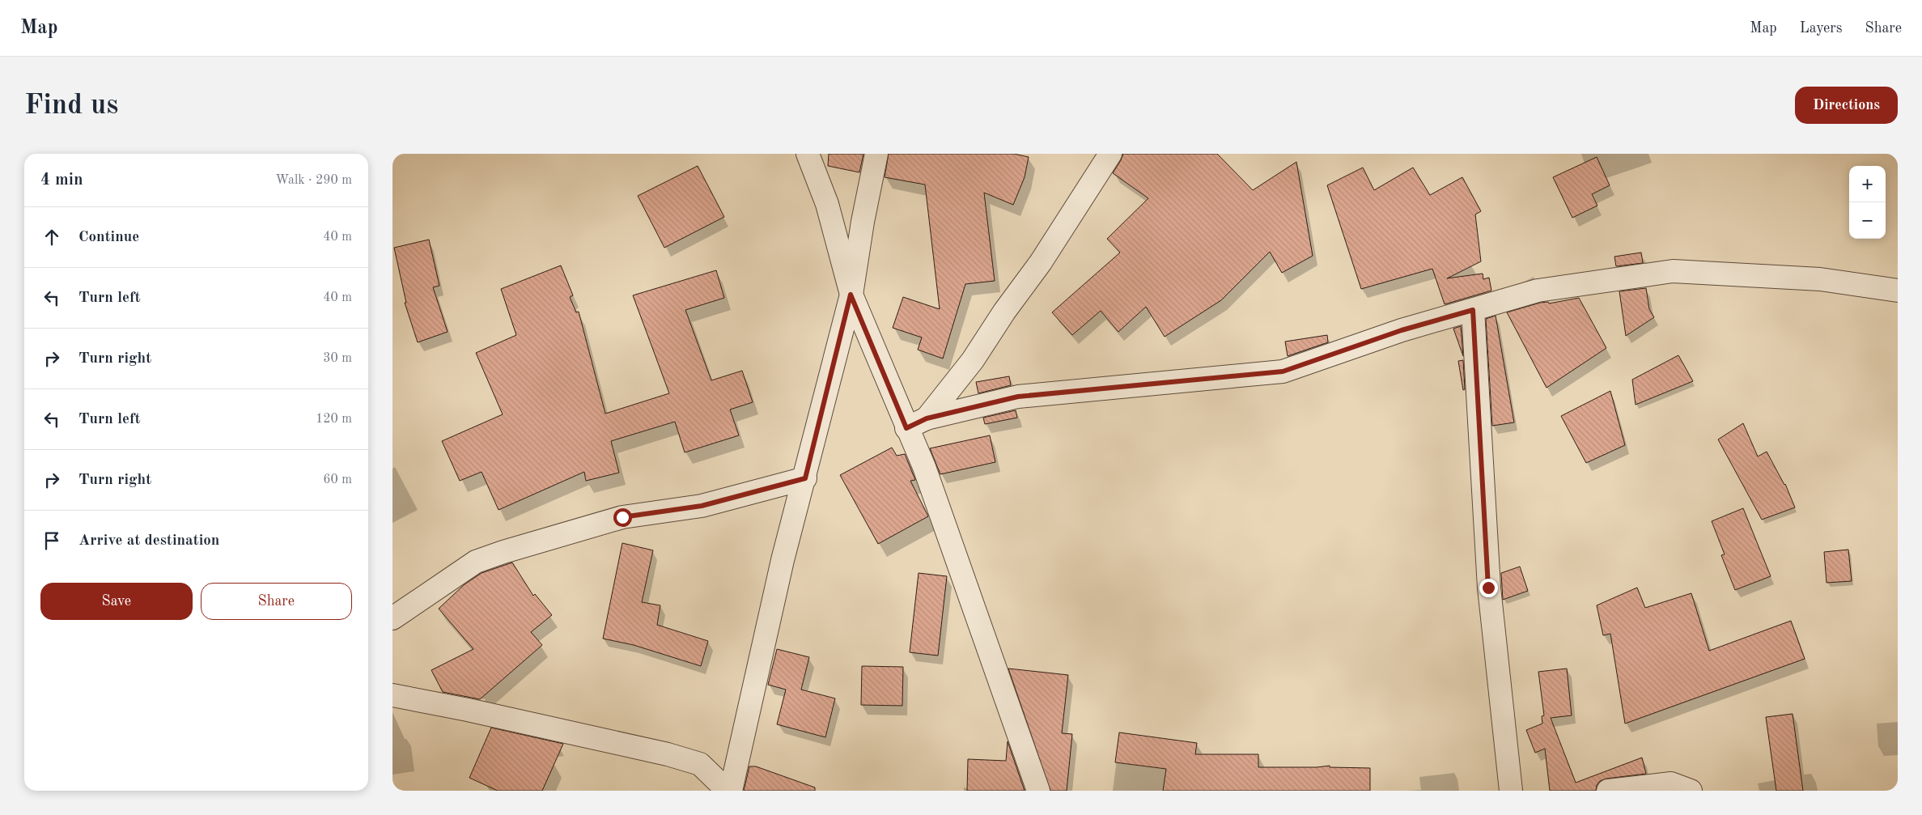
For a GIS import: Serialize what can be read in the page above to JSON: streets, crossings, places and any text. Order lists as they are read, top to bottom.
{
  "page": {
    "header": "Map",
    "nav": ["Map", "Layers", "Share"],
    "buttons": [
      "Directions",
      ["Save", "Share"]
    ],
    "title": "Find us",
    "heading": ["4 min", "Walk · 290 m"],
    "map_buttons": ["+", "−"],
    "list": [
      ["Continue", "40 m"],
      ["Turn left", "40 m"],
      ["Turn right", "30 m"],
      ["Turn left", "120 m"],
      ["Turn right", "60 m"],
      "Arrive at destination"
    ]
  }
}
